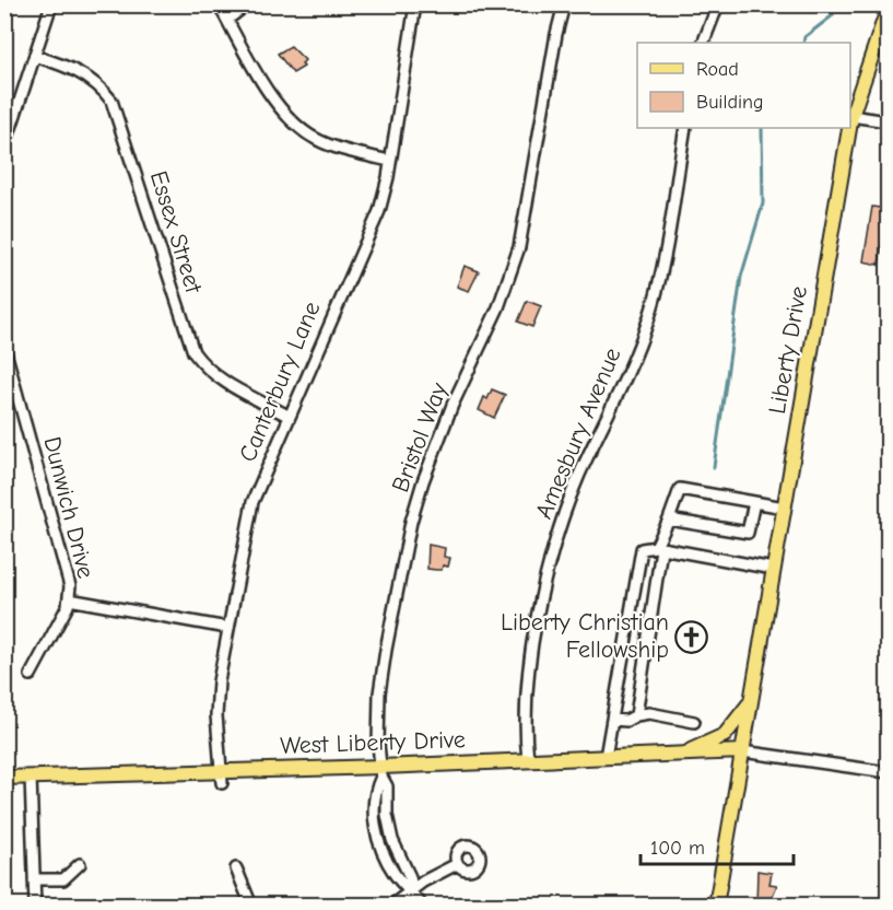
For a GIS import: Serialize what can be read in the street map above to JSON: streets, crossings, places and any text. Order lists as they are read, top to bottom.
{
  "streets": {
    "main road": ["Liberty Drive", "West Liberty Drive"],
    "street": [
      "Essex Street",
      "Canterbury Lane",
      "Amesbury Avenue",
      "Bristol Way",
      "Dunwich Drive"
    ]
  },
  "crossings": [
    ["Essex Street", "Canterbury Lane"],
    ["Liberty Drive", "West Liberty Drive"],
    ["Canterbury Lane", "Dunwich Drive"],
    ["Canterbury Lane", "West Liberty Drive"],
    ["Amesbury Avenue", "West Liberty Drive"],
    ["Bristol Way", "West Liberty Drive"]
  ],
  "places": {
    "church": ["Liberty Christian Fellowship"]
  },
  "legend": ["Road", "Building"],
  "scale_bar": "100 m"
}
